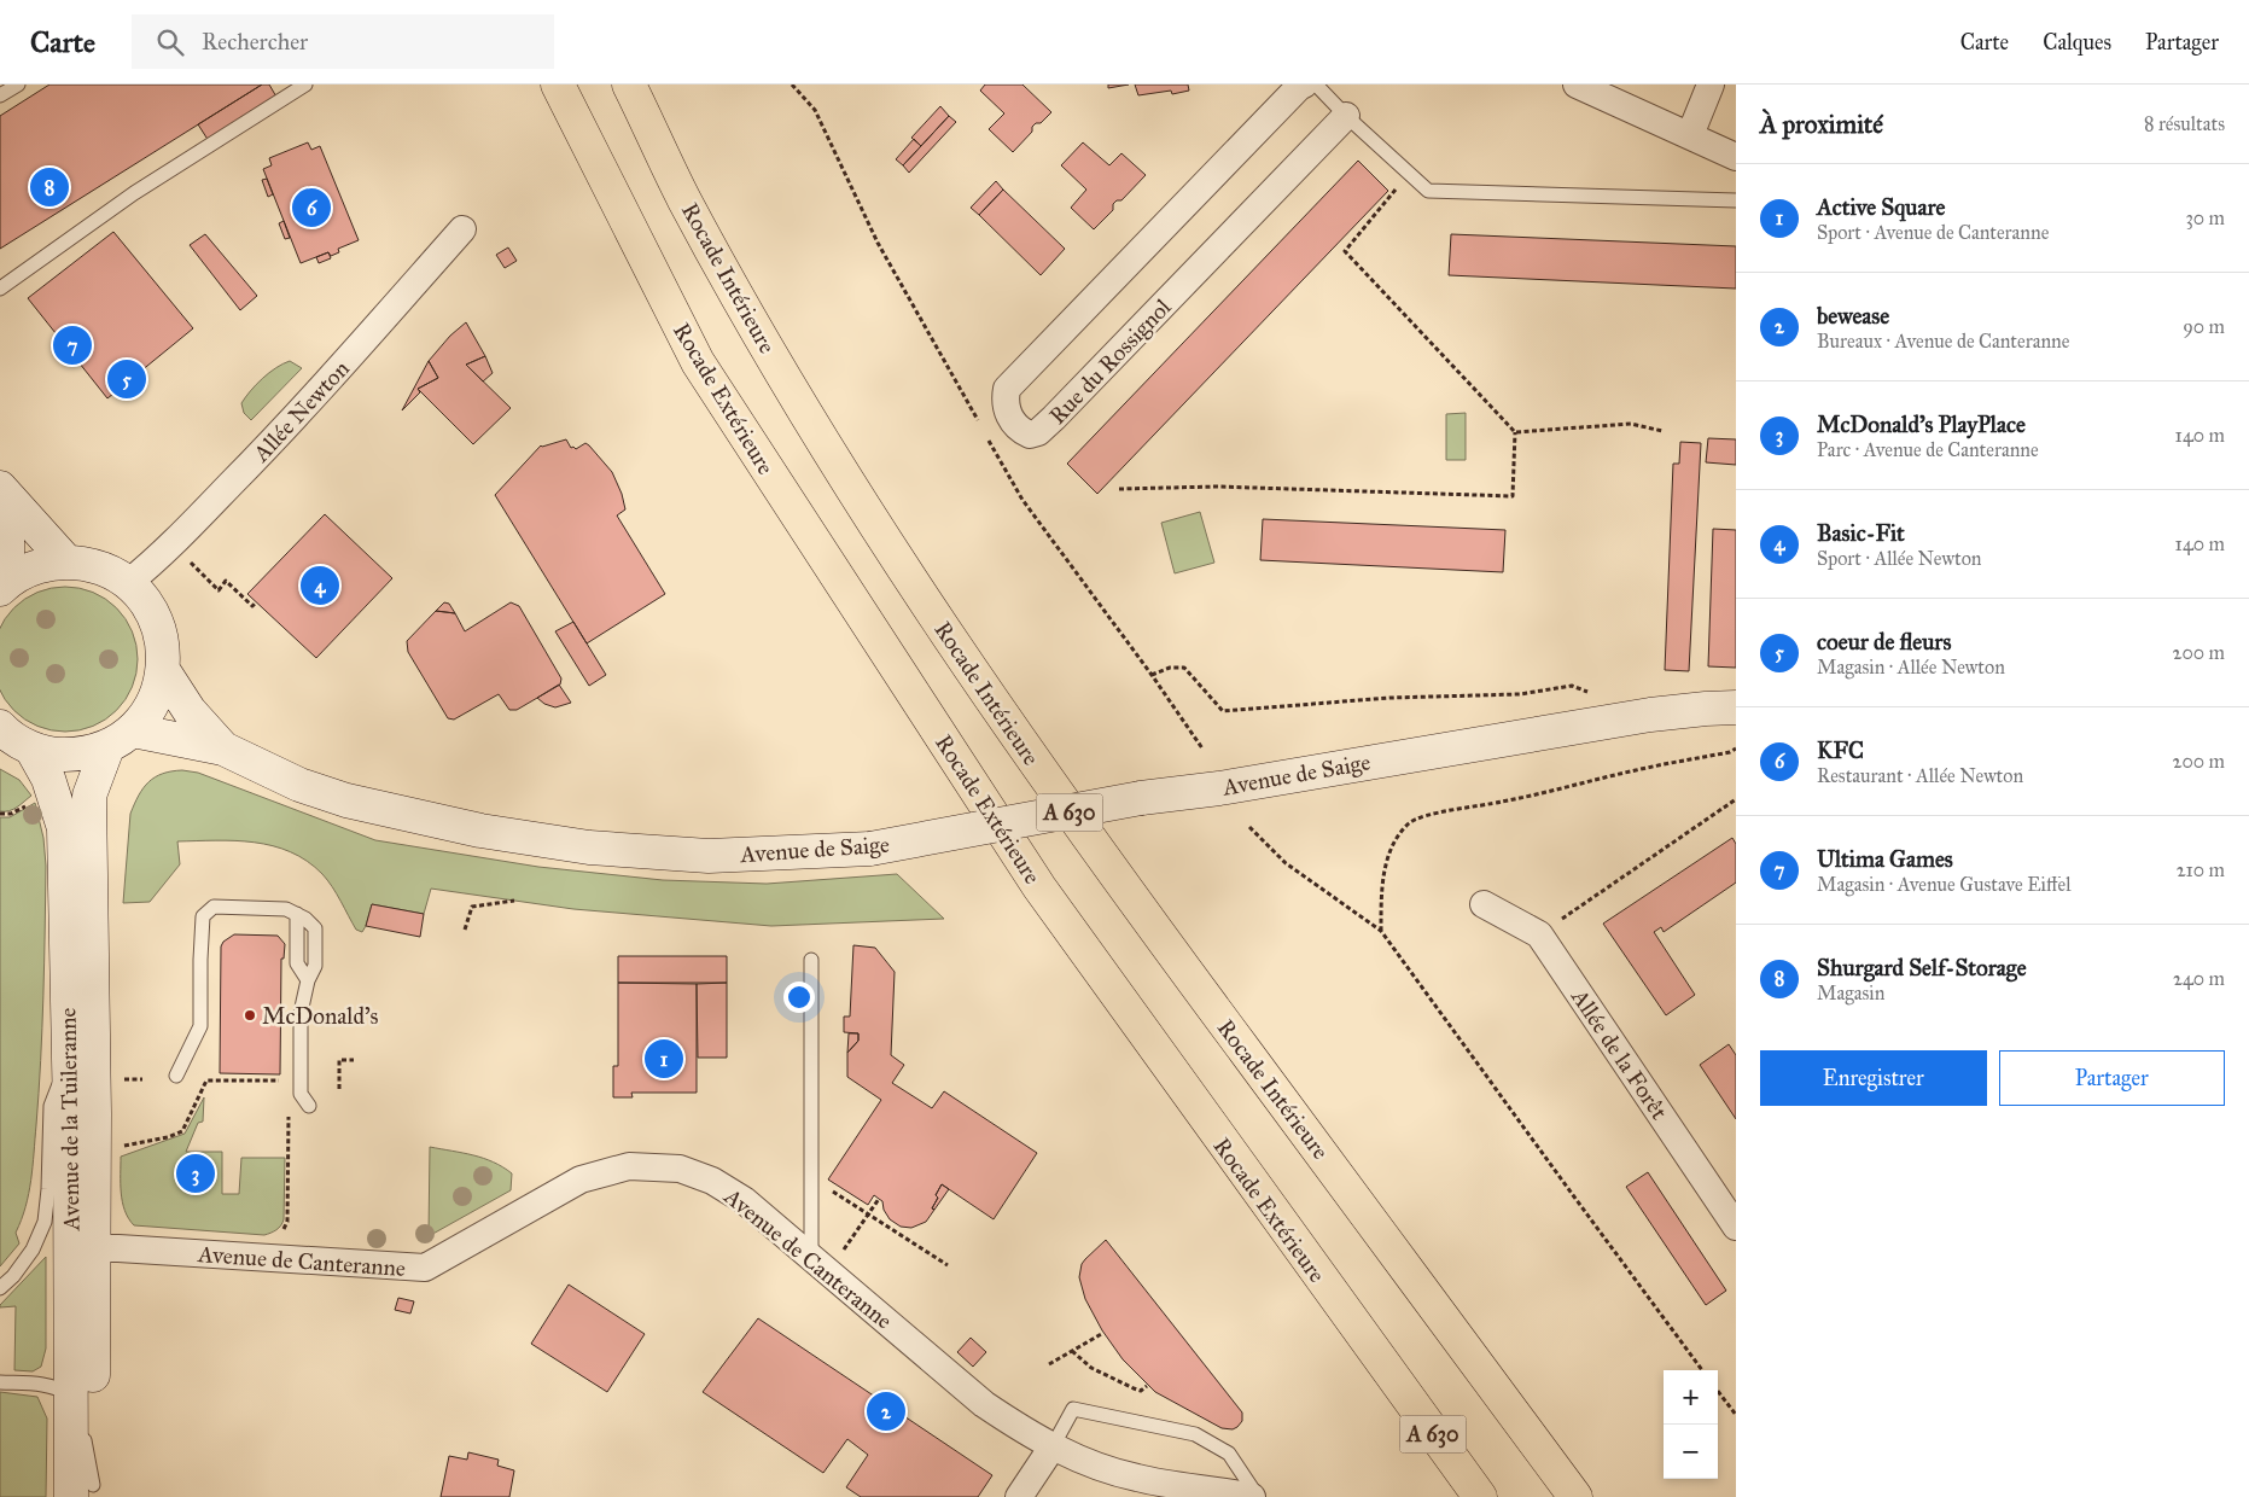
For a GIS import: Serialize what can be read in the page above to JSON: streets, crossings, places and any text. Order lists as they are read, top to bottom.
{
  "streets": {
    "highway": ["Rocade Intérieure", "Rocade Extérieure", "A 630"],
    "street": [
      "Rue du Rossignol",
      "Allée Newton",
      "Avenue de Saige",
      "Allée de la Forêt",
      "Avenue de la Tuileranne",
      "Avenue de Canteranne"
    ]
  },
  "crossings": [
    ["Avenue de Saige", "Avenue de la Tuileranne"],
    ["Avenue de la Tuileranne", "Avenue de Canteranne"]
  ],
  "places": ["McDonald's"],
  "page": {
    "header": "Carte",
    "search": "Rechercher",
    "nav": ["Carte", "Calques", "Partager"],
    "heading": ["À proximité", "8 résultats"],
    "list": [
      {
        "mark": "1",
        "name": "Active Square",
        "note": "Sport · Avenue de Canteranne",
        "value": "30 m"
      },
      {
        "mark": "2",
        "name": "bewease",
        "note": "Bureaux · Avenue de Canteranne",
        "value": "90 m"
      },
      {
        "mark": "3",
        "name": "McDonald's PlayPlace",
        "note": "Parc · Avenue de Canteranne",
        "value": "140 m"
      },
      {
        "mark": "4",
        "name": "Basic-Fit",
        "note": "Sport · Allée Newton",
        "value": "140 m"
      },
      {
        "mark": "5",
        "name": "coeur de fleurs",
        "note": "Magasin · Allée Newton",
        "value": "200 m"
      },
      {
        "mark": "6",
        "name": "KFC",
        "note": "Restaurant · Allée Newton",
        "value": "200 m"
      },
      {
        "mark": "7",
        "name": "Ultima Games",
        "note": "Magasin · Avenue Gustave Eiffel",
        "value": "210 m"
      },
      {
        "mark": "8",
        "name": "Shurgard Self-Storage",
        "note": "Magasin",
        "value": "240 m"
      }
    ],
    "pins": [
      "8",
      "6",
      "7",
      "5",
      "4",
      "1",
      "3",
      "2"
    ],
    "buttons": ["Enregistrer", "Partager"],
    "map_buttons": ["+", "−"]
  }
}
